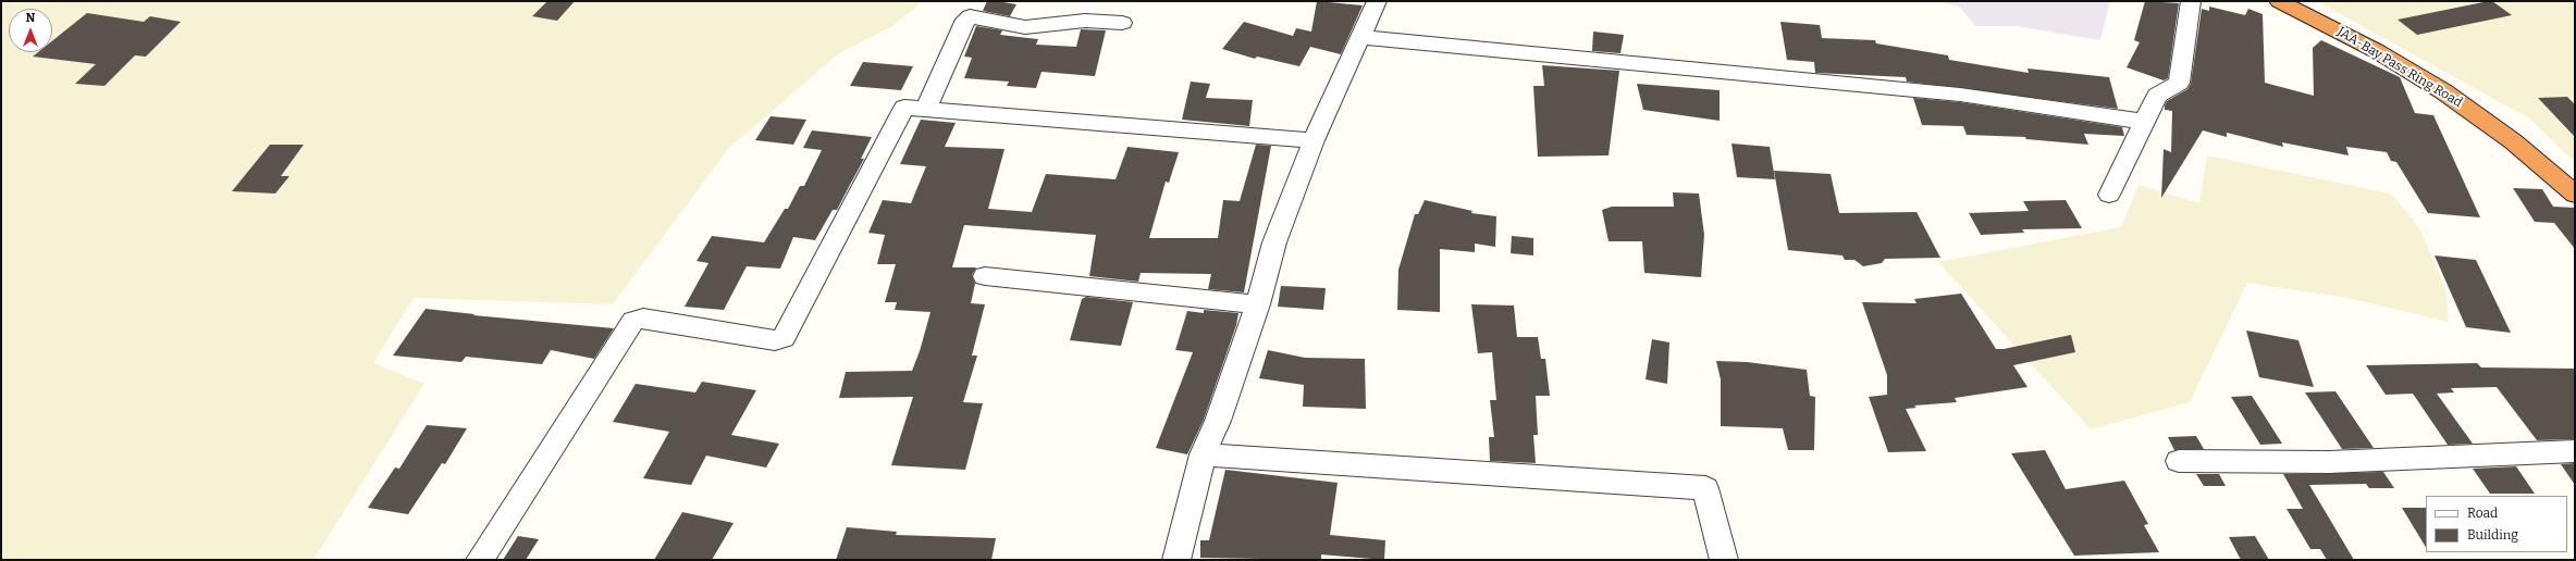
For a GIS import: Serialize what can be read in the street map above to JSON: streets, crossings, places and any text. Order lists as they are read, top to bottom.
{
  "streets": {
    "highway": ["JAA-Bay Pass Ring Road"]
  },
  "legend": ["Road", "Building"],
  "north": "top"
}
